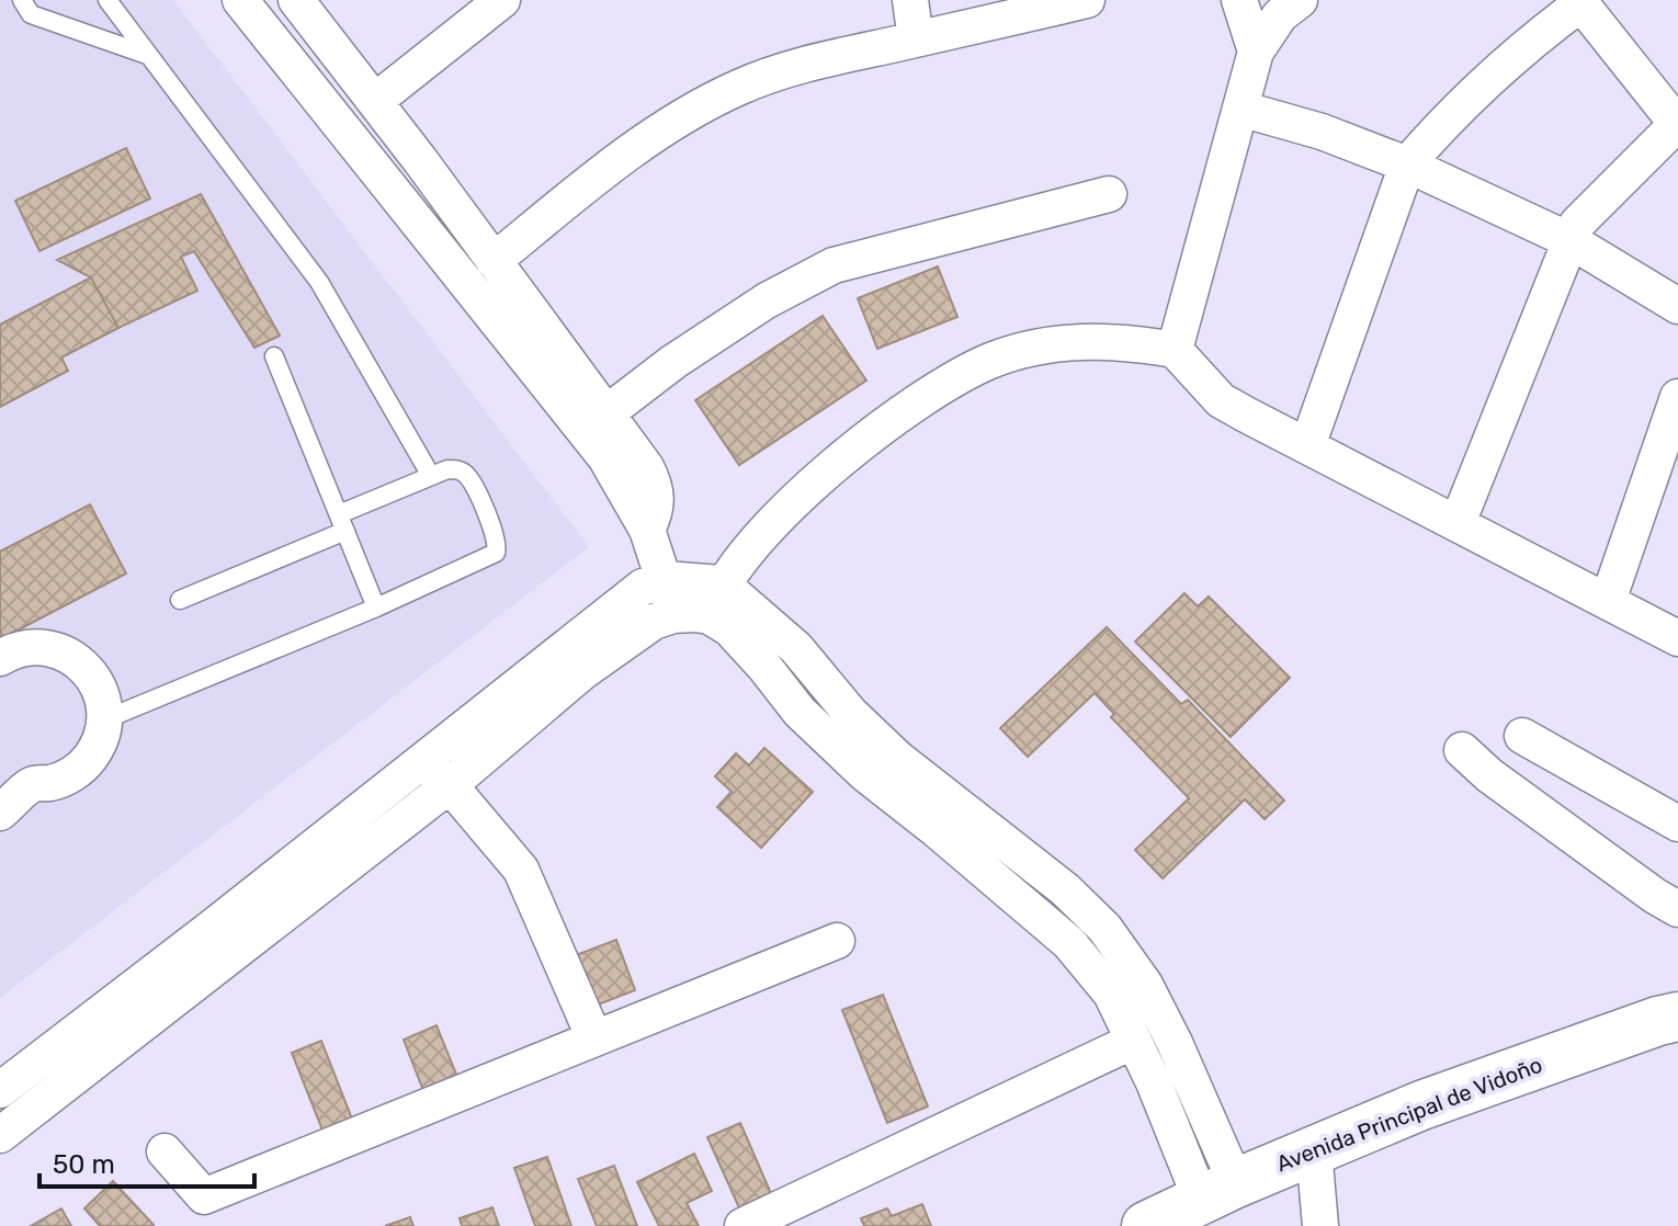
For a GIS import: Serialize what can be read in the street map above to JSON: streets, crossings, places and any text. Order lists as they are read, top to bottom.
{
  "streets": {
    "main road": ["Avenida Principal de Vidoño"]
  },
  "scale_bar": "50 m"
}
